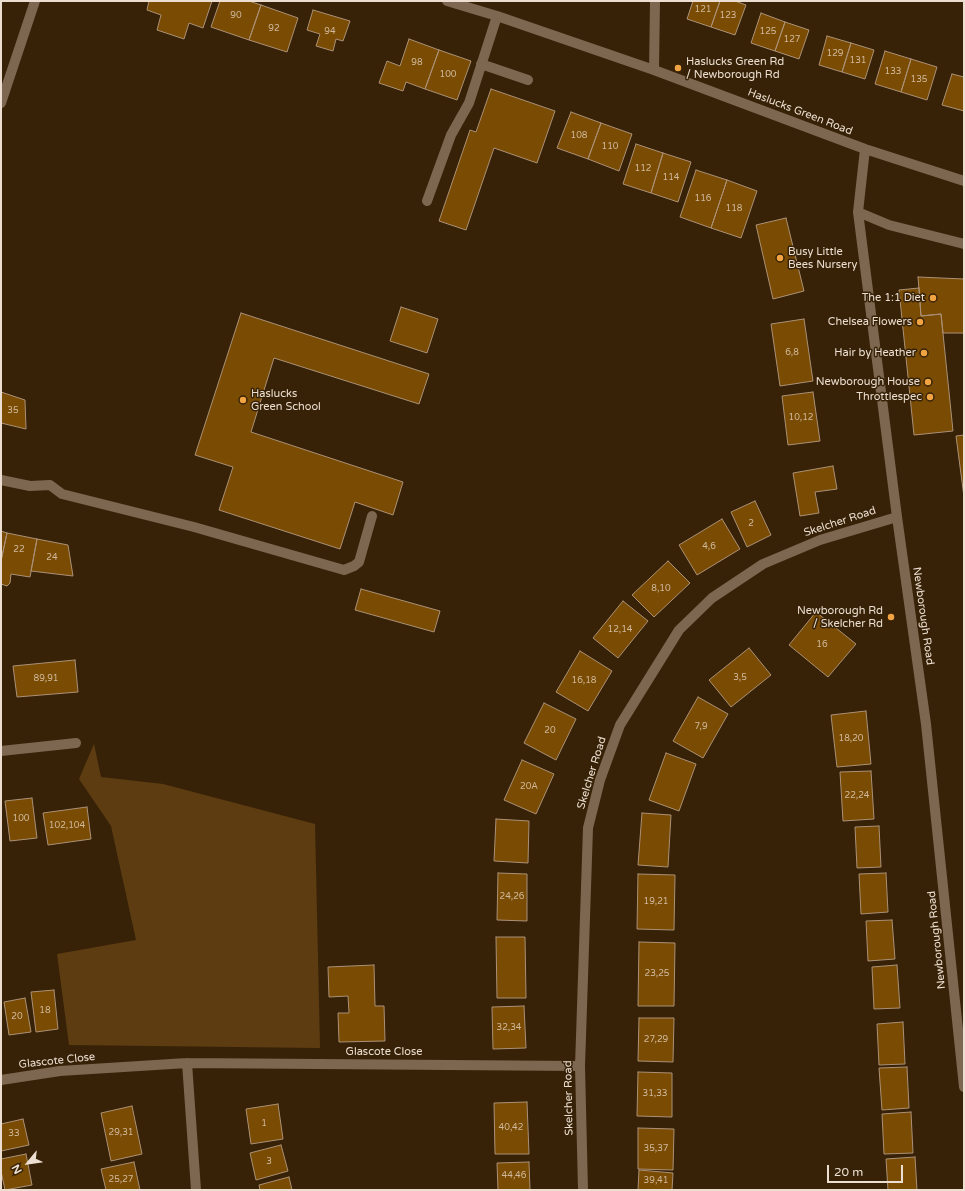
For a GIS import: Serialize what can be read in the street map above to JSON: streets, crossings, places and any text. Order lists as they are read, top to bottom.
{
  "streets": {
    "street": [
      "Haslucks Green Road",
      "Skelcher Road",
      "Newborough Road",
      "Glascote Close"
    ]
  },
  "crossings": [
    ["Haslucks Green Road", "Newborough Road"],
    ["Skelcher Road", "Newborough Road"],
    ["Skelcher Road", "Glascote Close"]
  ],
  "places": [
    "Haslucks Green Rd / Newborough Rd",
    "Busy Little Bees Nursery",
    "The 1:1 Diet",
    "Chelsea Flowers",
    "Hair by Heather",
    "Newborough House",
    "Throttlespec",
    "Haslucks Green School",
    "Newborough Rd / Skelcher Rd"
  ],
  "house_numbers": [
    "121",
    "90",
    "123",
    "92",
    "94",
    "125",
    "127",
    "129",
    "131",
    "98",
    "133",
    "100",
    "135",
    "108",
    "110",
    "112",
    "114",
    "116",
    "118",
    "6,8",
    "35",
    "10,12",
    "2",
    "4,6",
    "22",
    "24",
    "8,10",
    "12,14",
    "16",
    "3,5",
    "89,91",
    "16,18",
    "7,9",
    "20",
    "18,20",
    "20A",
    "22,24",
    "100",
    "102,104",
    "24,26",
    "19,21",
    "23,25",
    "18",
    "20",
    "32,34",
    "27,29",
    "31,33",
    "1",
    "40,42",
    "29,31",
    "33",
    "35,37",
    "3",
    "44,46",
    "25,27",
    "39,41"
  ],
  "scale_bar": "20 m",
  "north": "bottom left"
}
